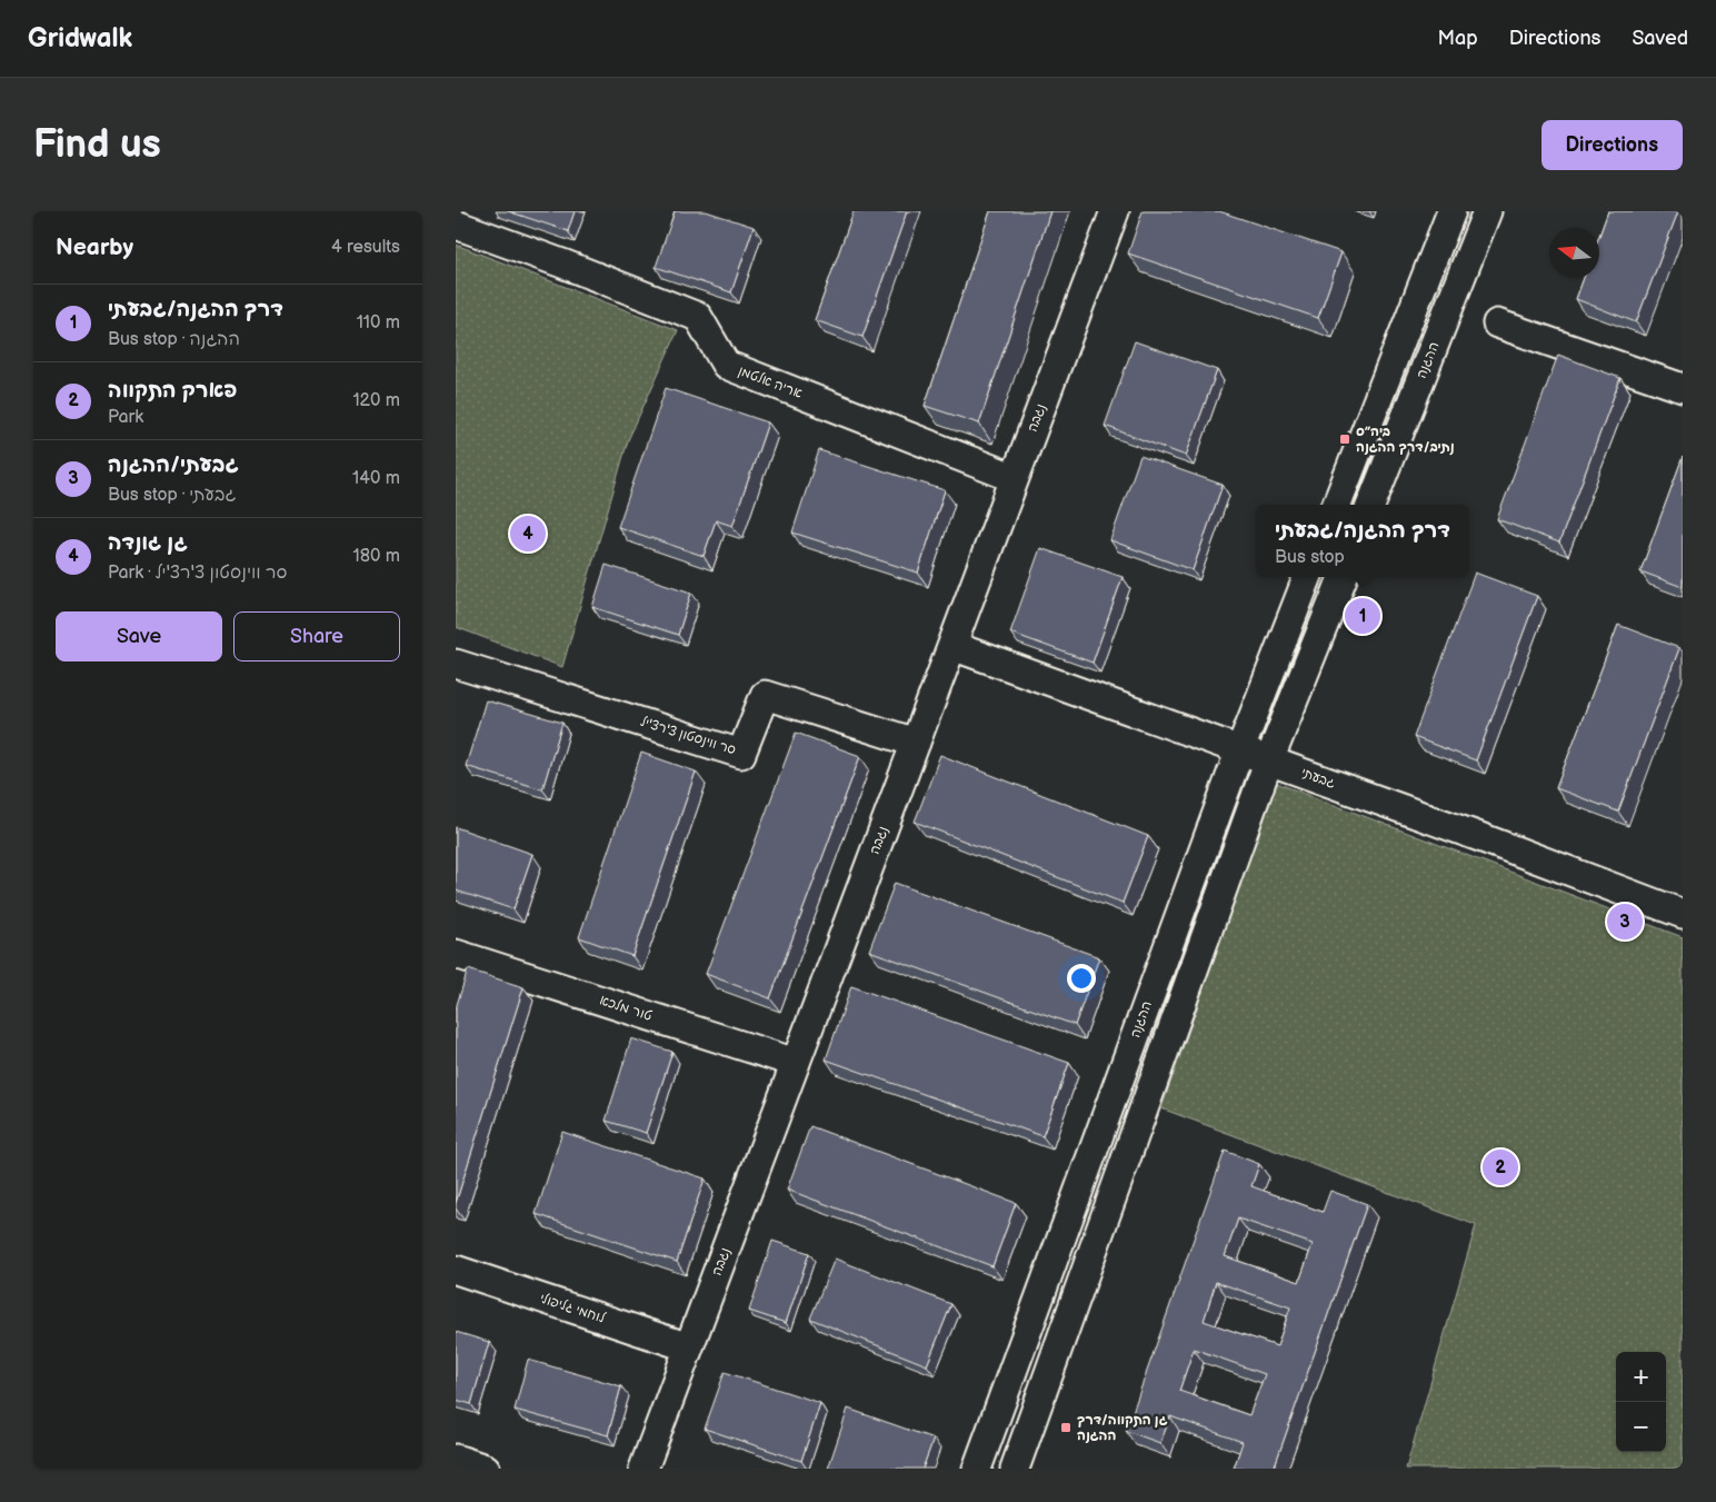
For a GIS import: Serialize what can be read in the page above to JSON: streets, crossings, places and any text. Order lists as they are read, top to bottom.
{
  "streets": {
    "street": [
      "ההגנה",
      "אריה אלטמן",
      "נגבה",
      "סר ווינסטון צ'רצ'יל",
      "גבעתי",
      "טור מלכא",
      "לוחמי גליפולי"
    ]
  },
  "crossings": [
    ["ההגנה", "גבעתי"],
    ["אריה אלטמן", "נגבה"],
    ["נגבה", "סר ווינסטון צ'רצ'יל"],
    ["נגבה", "גבעתי"],
    ["נגבה", "טור מלכא"],
    ["נגבה", "לוחמי גליפולי"]
  ],
  "places": {
    "transit": ["ביה״ס נתיב/דרך ההגנה", "גן התקווה/דרך ההגנה"]
  },
  "north": "left",
  "page": {
    "header": "Gridwalk",
    "nav": ["Map", "Directions", "Saved"],
    "buttons": [
      "Directions",
      ["Save", "Share"]
    ],
    "title": "Find us",
    "heading": ["Nearby", "4 results"],
    "list": [
      {
        "mark": "1",
        "name": "דרך ההגנה/גבעתי",
        "note": "Bus stop · ההגנה",
        "value": "110 m"
      },
      {
        "mark": "2",
        "name": "פארק התקווה",
        "note": "Park",
        "value": "120 m"
      },
      {
        "mark": "3",
        "name": "גבעתי/ההגנה",
        "note": "Bus stop · גבעתי",
        "value": "140 m"
      },
      {
        "mark": "4",
        "name": "גן גונדה",
        "note": "Park · סר ווינסטון צ'רצ'יל",
        "value": "180 m"
      }
    ],
    "popup": ["דרך ההגנה/גבעתי", "Bus stop"],
    "pins": [
      "4",
      "1",
      "3",
      "2"
    ],
    "map_buttons": ["+", "−"]
  }
}
